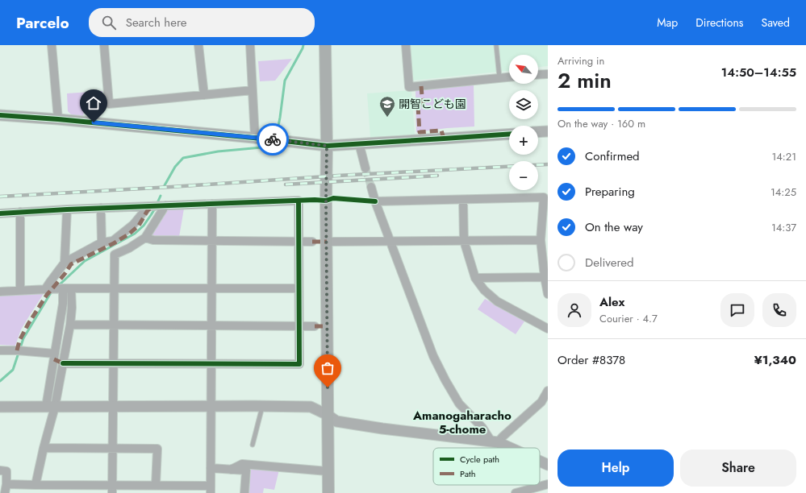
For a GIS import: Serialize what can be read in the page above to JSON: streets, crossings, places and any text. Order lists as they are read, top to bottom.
{
  "districts": ["Amanogaharacho 5-chome"],
  "places": {
    "school or university": ["開智こども園"]
  },
  "legend": ["Cycle path", "Path"],
  "north": "top left",
  "page": {
    "header": "Parcelo",
    "search": "Search here",
    "nav": ["Map", "Directions", "Saved"],
    "heading": ["2 min", "Arriving in", "14:50–14:55"],
    "panel": [
      "Alex",
      "Courier · 4.7",
      "Order #8378",
      "¥1,340"
    ],
    "map_buttons": ["+", "−"],
    "bar": "On the way · 160 m",
    "list": [
      ["Confirmed", "14:21"],
      ["Preparing", "14:25"],
      ["On the way", "14:37"],
      "Delivered"
    ],
    "buttons": ["Help", "Share"]
  }
}
